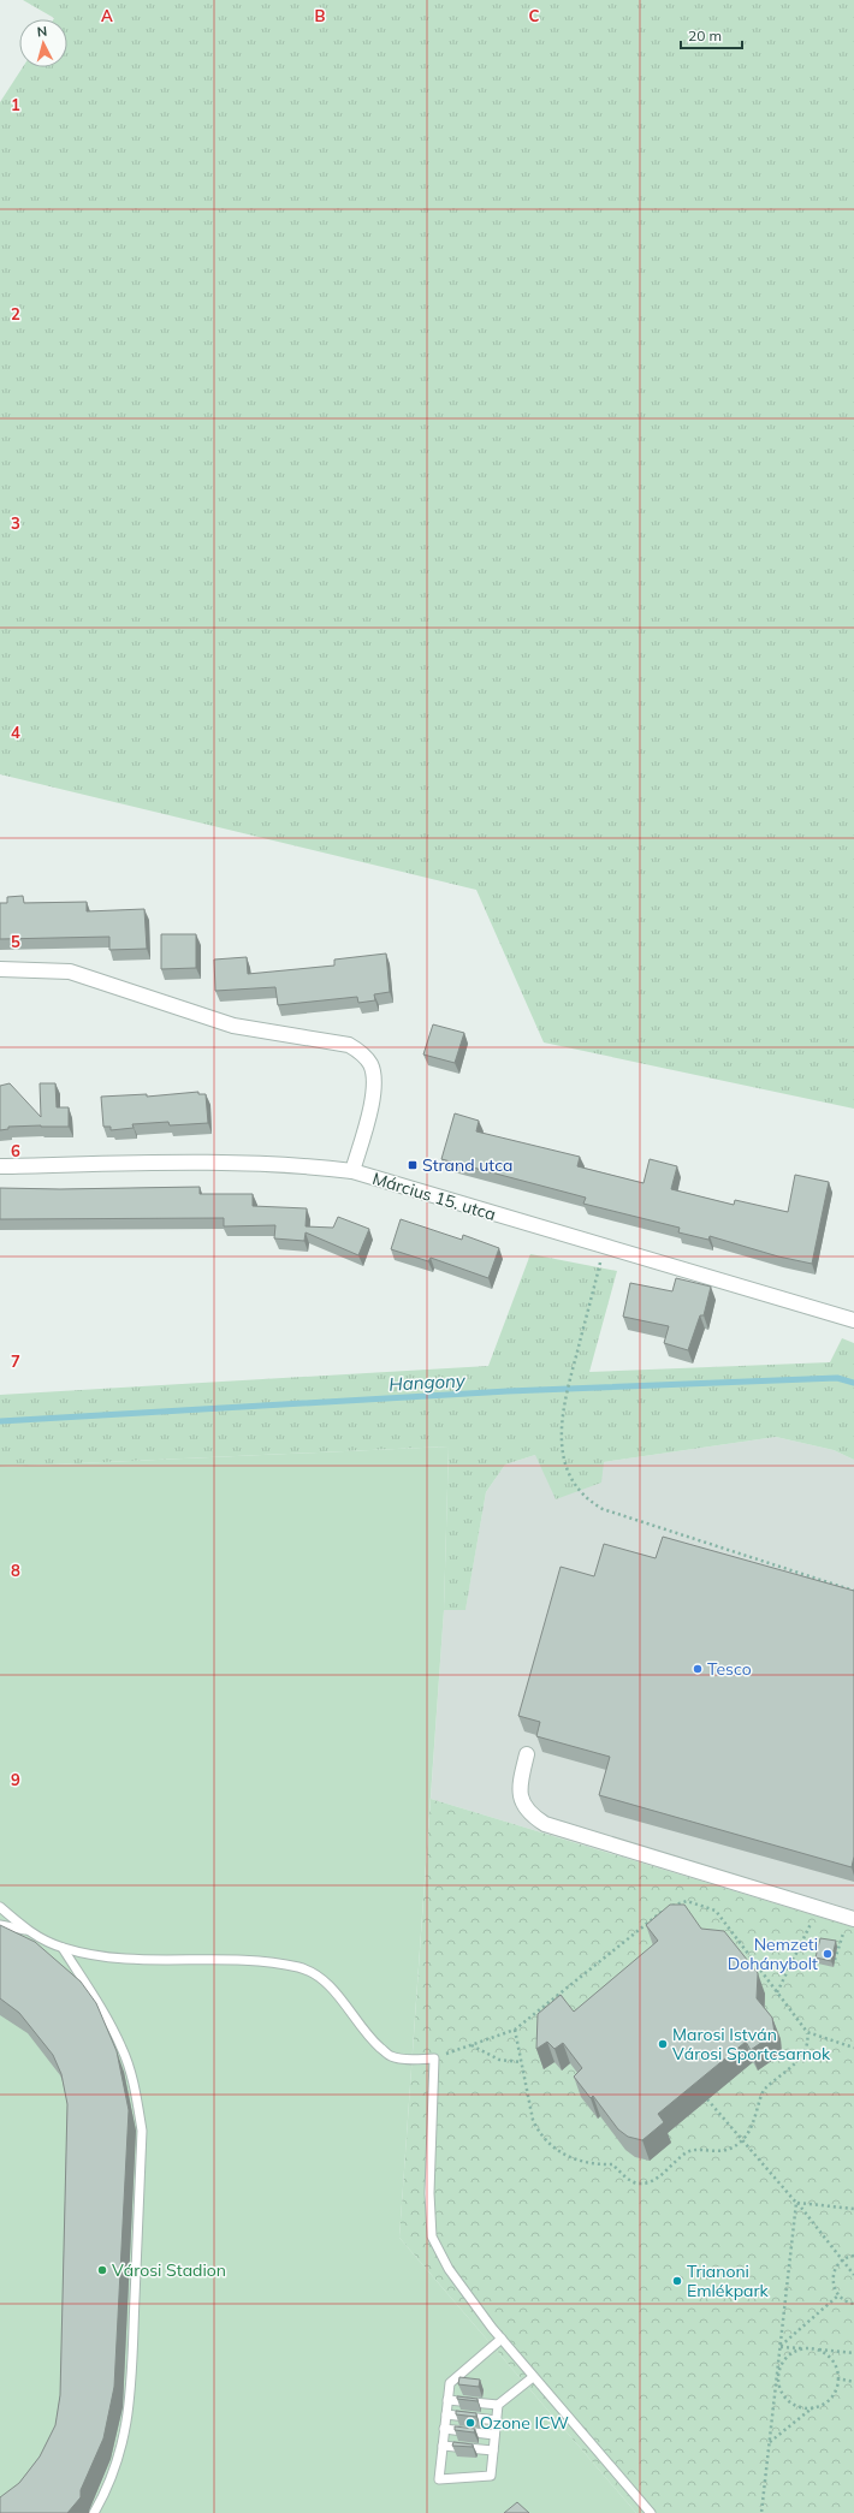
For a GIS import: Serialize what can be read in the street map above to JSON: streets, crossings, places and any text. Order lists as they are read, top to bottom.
{
  "streets": {
    "street": ["Március 15. utca"]
  },
  "water": ["Hangony"],
  "places": {
    "transit": ["Strand utca"],
    "other": [
      "Tesco",
      "Nemzeti Dohánybolt",
      "Marosi István Városi Sportcsarnok",
      "Városi Stadion",
      "Trianoni Emlékpark",
      "Ozone ICW"
    ]
  },
  "scale_bar": "20 m",
  "north": "top",
  "grid": {
    "columns": ["A", "B", "C"],
    "rows": [
      "1",
      "2",
      "3",
      "4",
      "5",
      "6",
      "7",
      "8",
      "9"
    ]
  }
}
